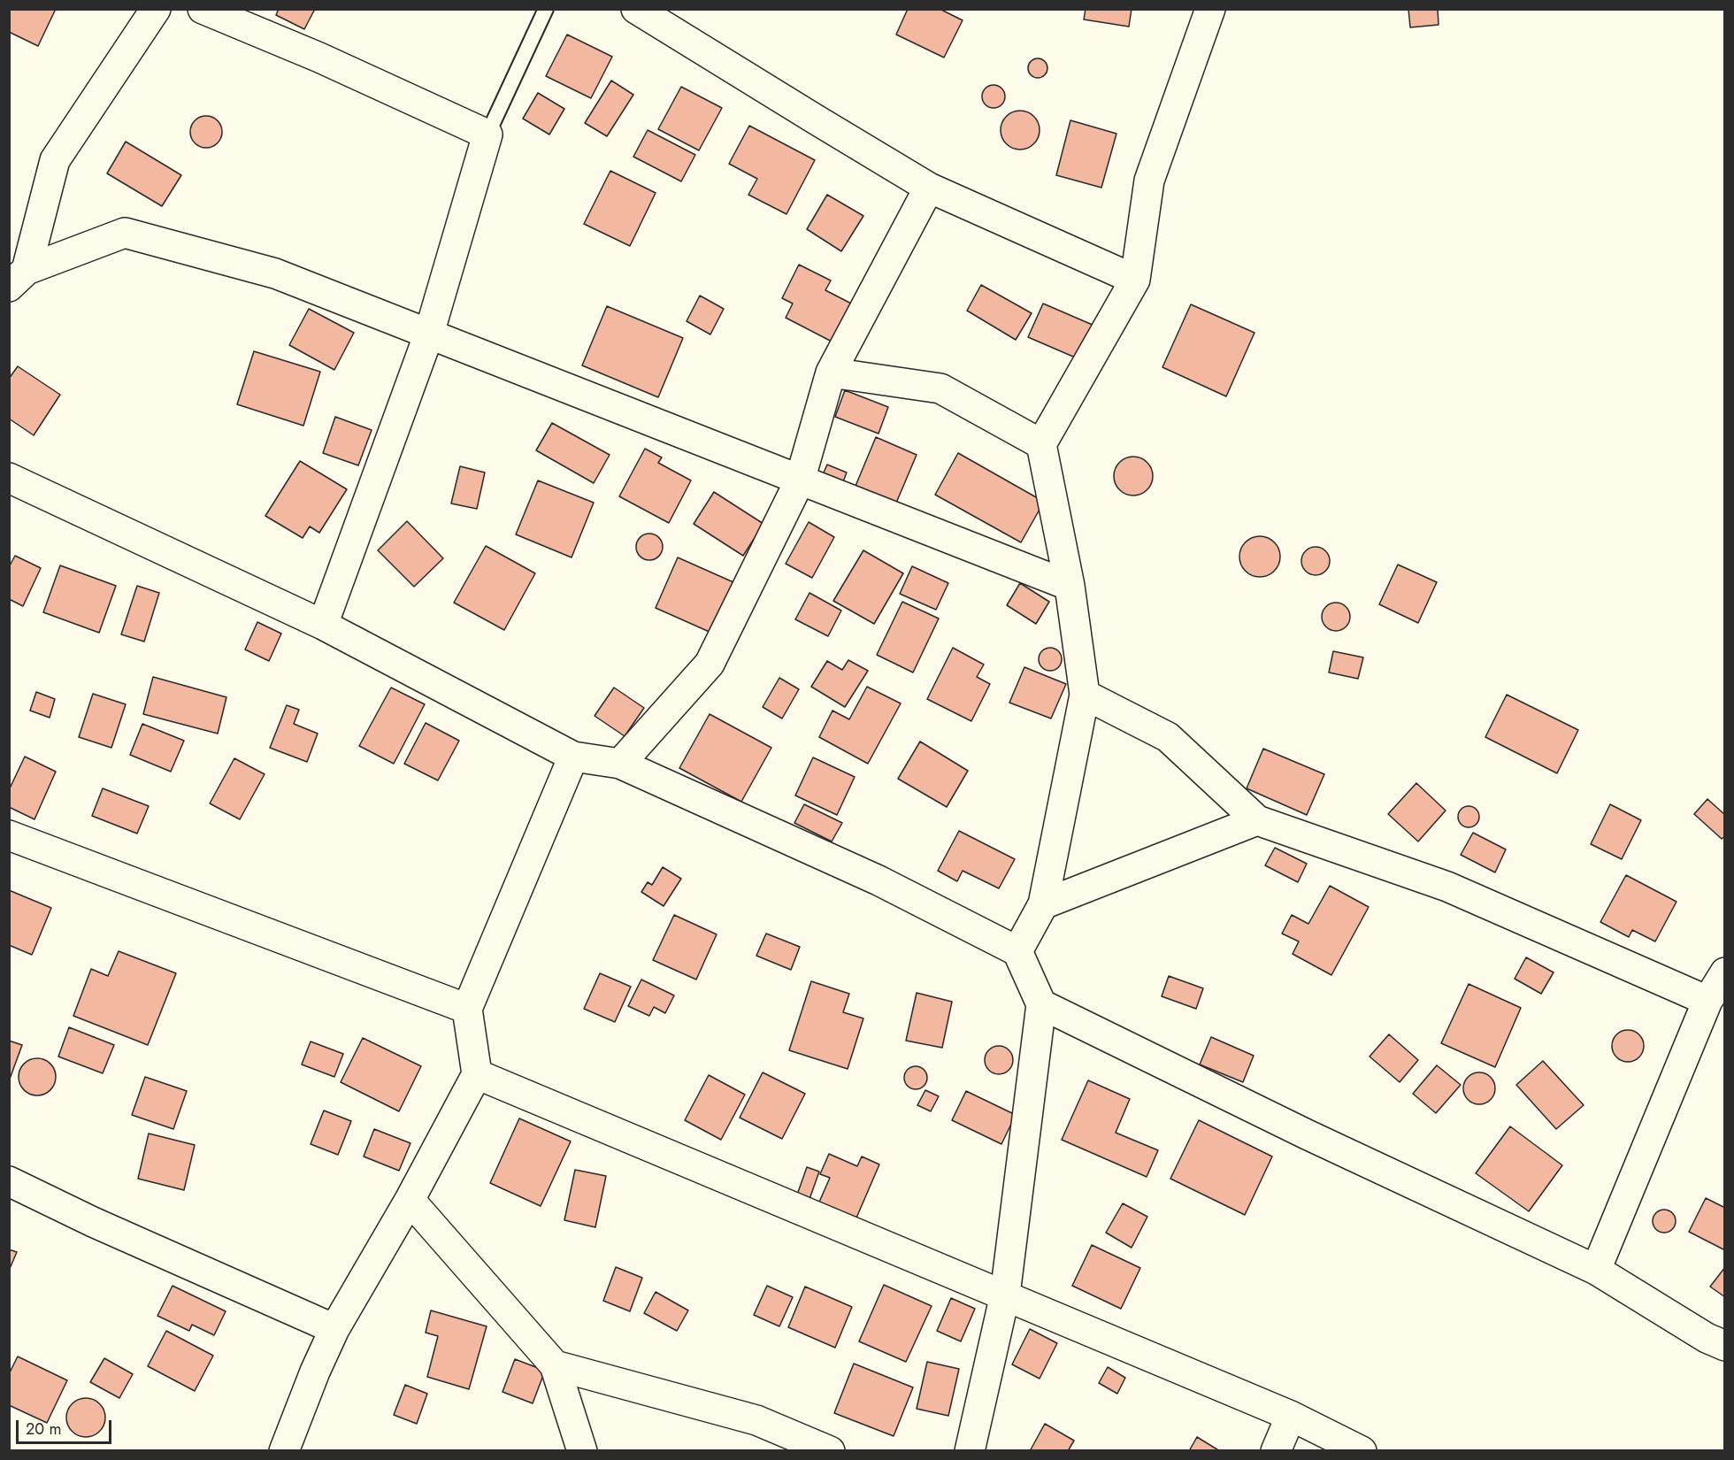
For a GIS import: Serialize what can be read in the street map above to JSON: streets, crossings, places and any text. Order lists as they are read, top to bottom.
{
  "scale_bar": "20 m"
}
